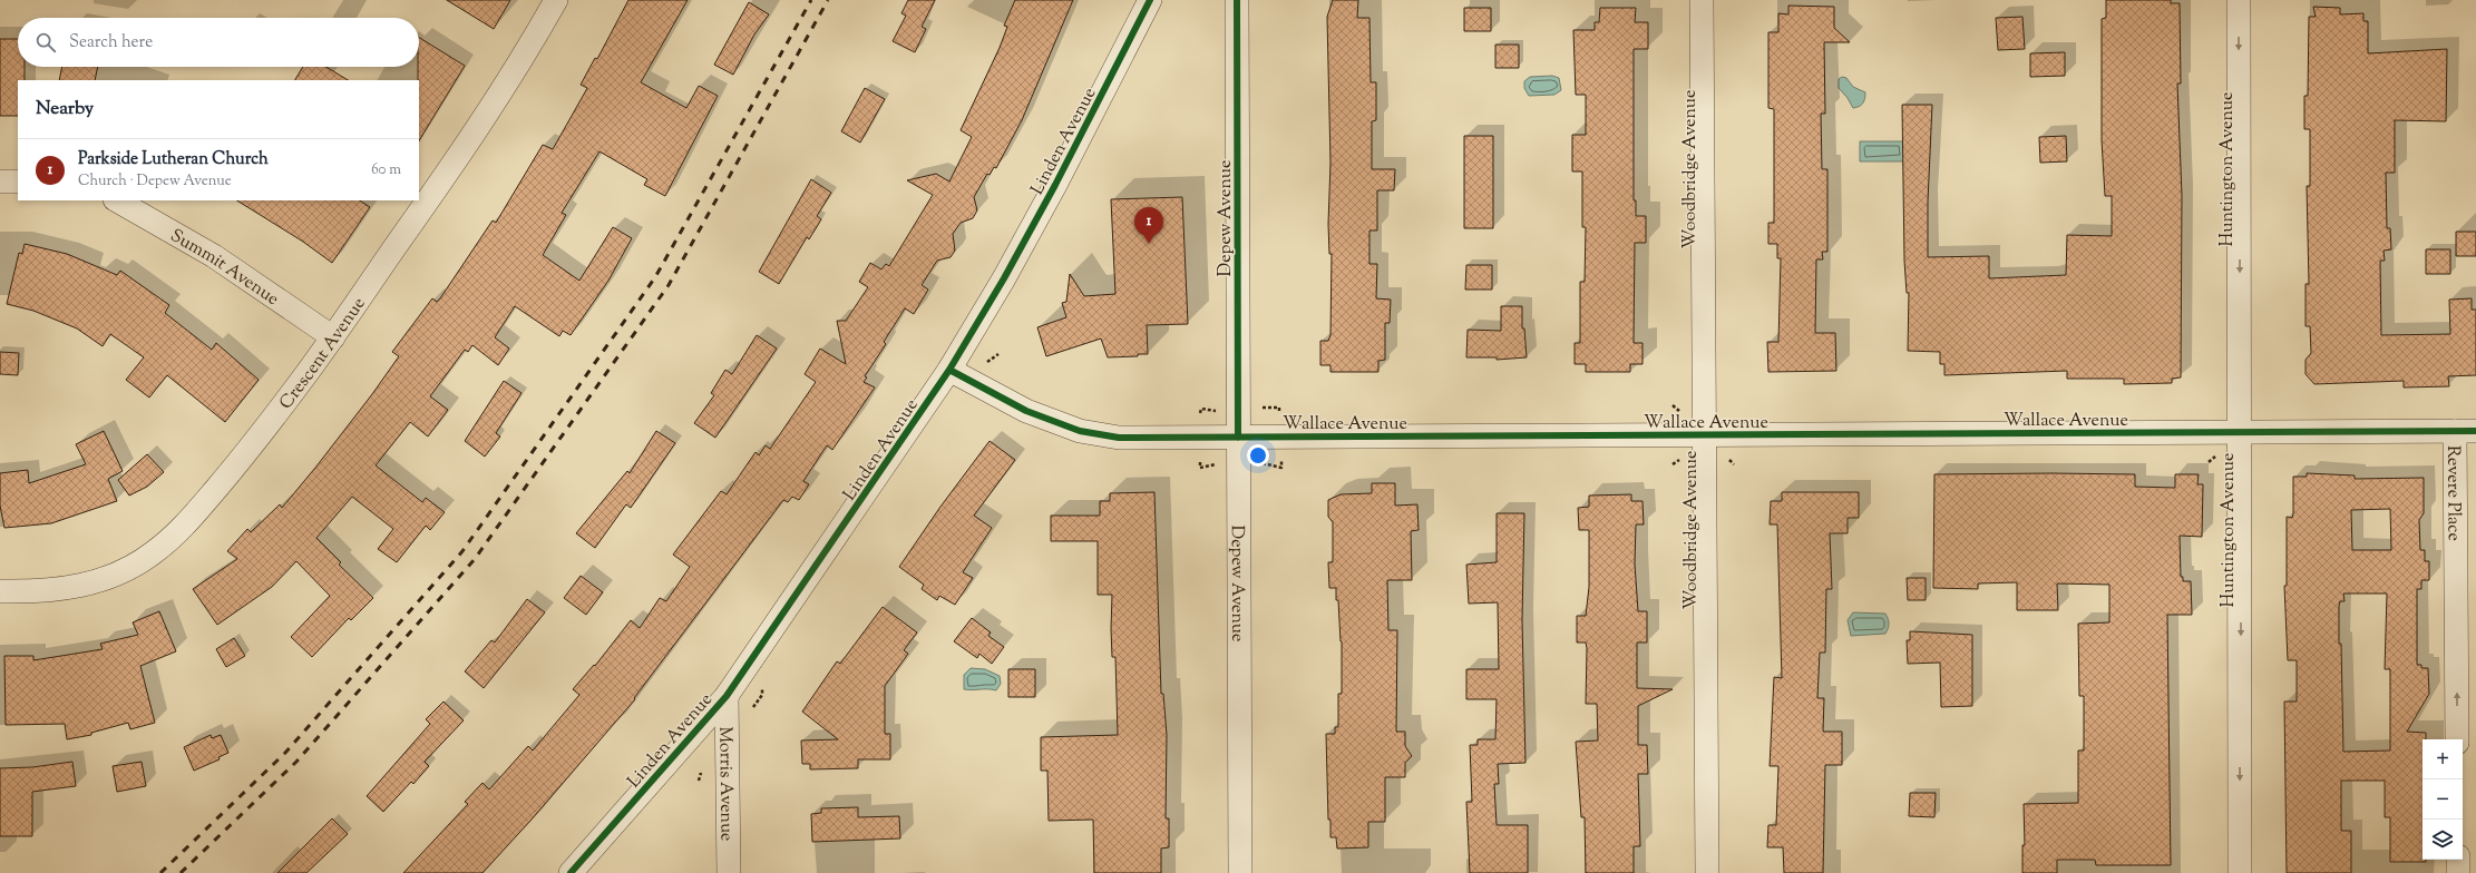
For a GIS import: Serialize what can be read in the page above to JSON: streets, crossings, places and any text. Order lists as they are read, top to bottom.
{
  "streets": {
    "street": [
      "Linden Avenue",
      "Woodbridge Avenue",
      "Huntington Avenue",
      "Depew Avenue",
      "Summit Avenue",
      "Crescent Avenue",
      "Wallace Avenue",
      "Revere Place",
      "Morris Avenue"
    ]
  },
  "crossings": [
    ["Linden Avenue", "Wallace Avenue"],
    ["Linden Avenue", "Morris Avenue"],
    ["Woodbridge Avenue", "Wallace Avenue"],
    ["Huntington Avenue", "Wallace Avenue"],
    ["Depew Avenue", "Wallace Avenue"],
    ["Summit Avenue", "Crescent Avenue"],
    ["Wallace Avenue", "Revere Place"]
  ],
  "one_way": ["Huntington Avenue", "Revere Place"],
  "page": {
    "search": "Search here",
    "heading": "Nearby",
    "list": [
      {
        "mark": "1",
        "name": "Parkside Lutheran Church",
        "note": "Church · Depew Avenue",
        "value": "60 m"
      }
    ],
    "pins": "1",
    "map_buttons": ["+", "−"]
  }
}
